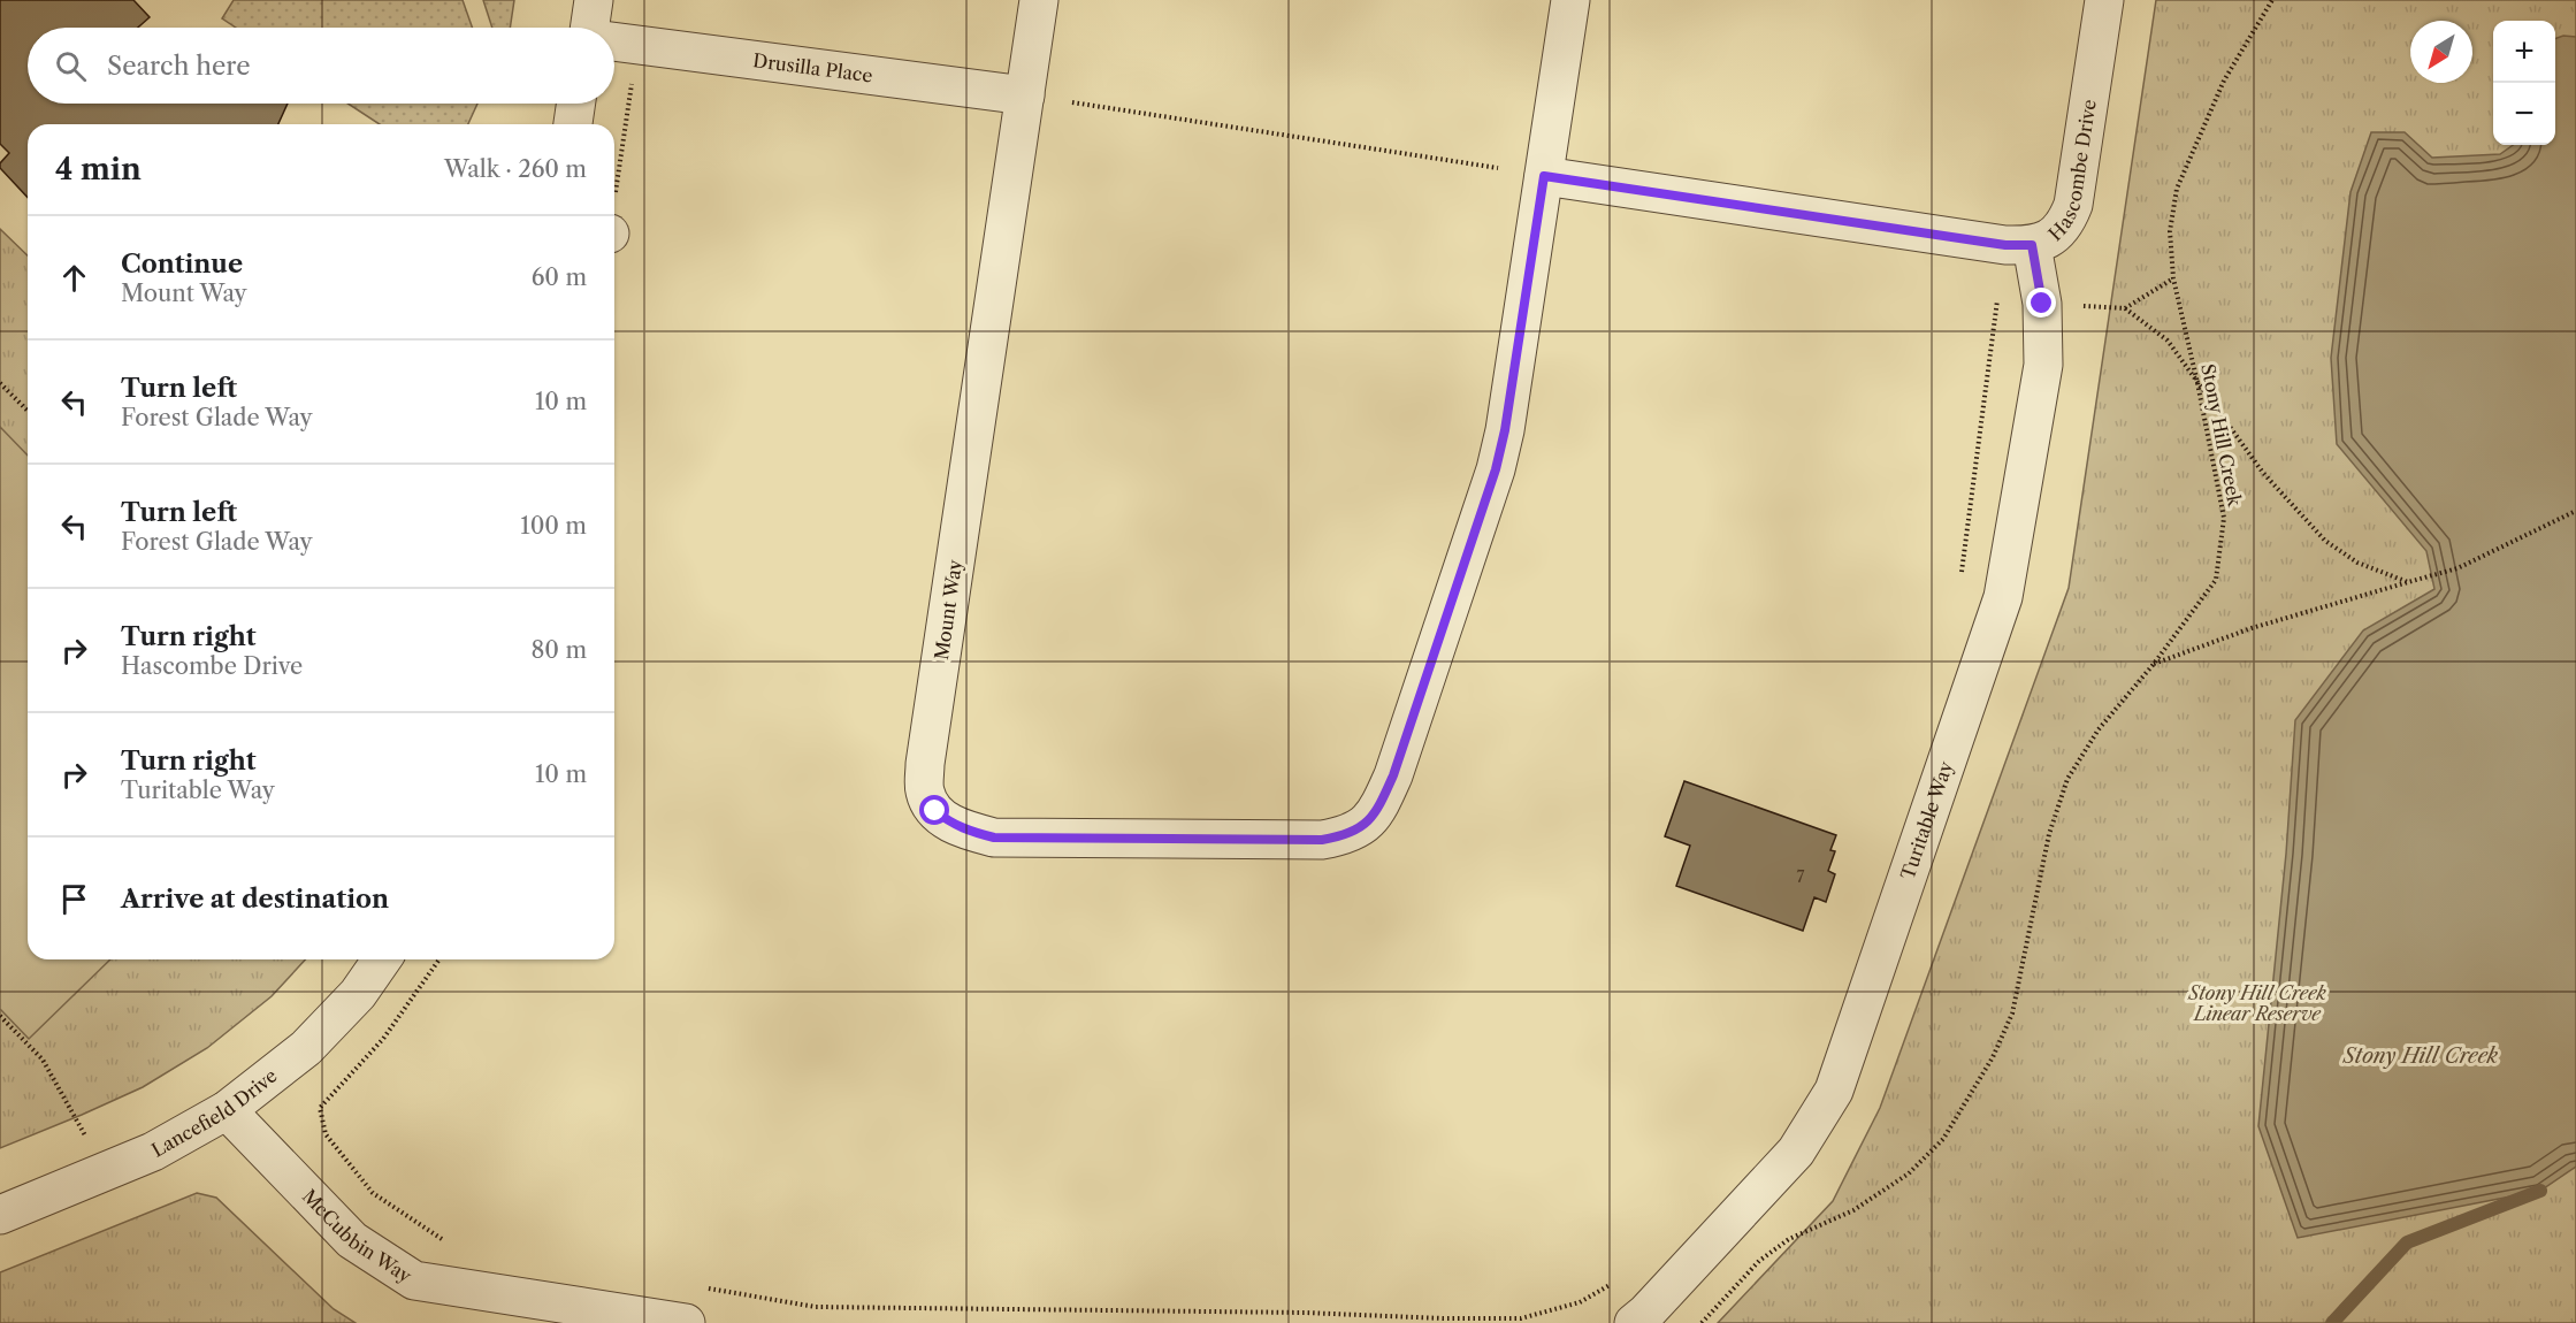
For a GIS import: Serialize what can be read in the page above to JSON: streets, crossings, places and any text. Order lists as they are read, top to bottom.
{
  "streets": {
    "street": [
      "Drusilla Place",
      "Hascombe Drive",
      "Mount Way",
      "Turitable Way",
      "Lancefield Drive",
      "McCubbin Way"
    ],
    "path": ["Stony Hill Creek"]
  },
  "crossings": [
    ["Drusilla Place", "Mount Way"],
    ["Hascombe Drive", "Mount Way"],
    ["Hascombe Drive", "Turitable Way"],
    ["Lancefield Drive", "McCubbin Way"]
  ],
  "water": ["Stony Hill Creek"],
  "parks": ["Stony Hill Creek Linear Reserve"],
  "house_numbers": ["7"],
  "north": "bottom left",
  "page": {
    "map_buttons": ["+", "−"],
    "search": "Search here",
    "heading": ["4 min", "Walk · 260 m"],
    "list": [
      ["Continue", "Mount Way", "60 m"],
      ["Turn left", "Forest Glade Way", "10 m"],
      ["Turn left", "Forest Glade Way", "100 m"],
      ["Turn right", "Hascombe Drive", "80 m"],
      ["Turn right", "Turitable Way", "10 m"],
      "Arrive at destination"
    ]
  }
}
